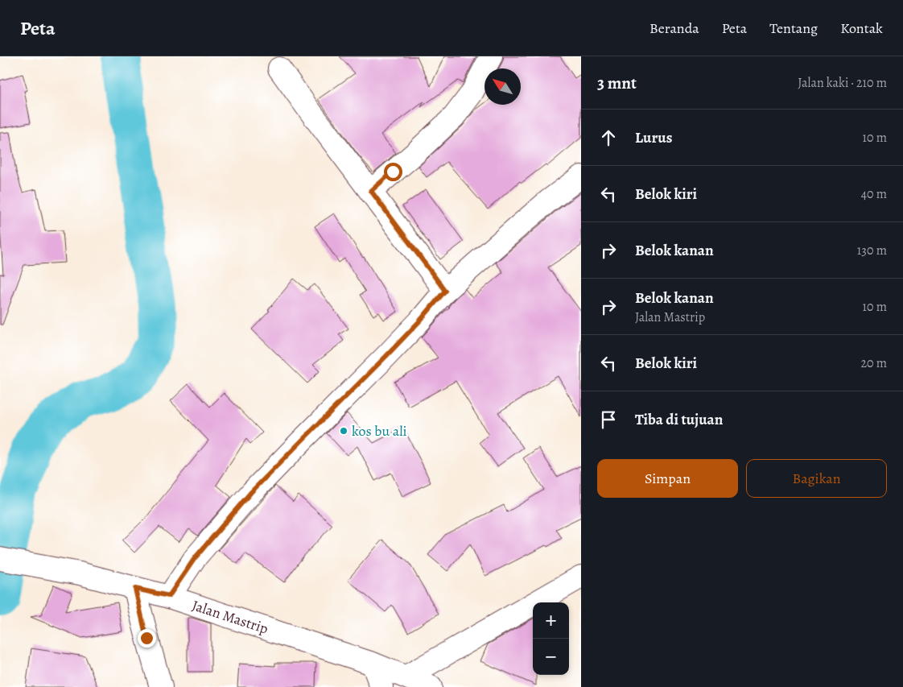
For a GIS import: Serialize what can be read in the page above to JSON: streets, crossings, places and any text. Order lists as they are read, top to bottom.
{
  "streets": {
    "street": ["Jalan Mastrip"]
  },
  "places": ["kos bu ali"],
  "north": "top left",
  "page": {
    "header": "Peta",
    "nav": [
      "Beranda",
      "Peta",
      "Tentang",
      "Kontak"
    ],
    "heading": ["3 mnt", "Jalan kaki · 210 m"],
    "list": [
      ["Lurus", "10 m"],
      ["Belok kiri", "40 m"],
      ["Belok kanan", "130 m"],
      ["Belok kanan", "Jalan Mastrip", "10 m"],
      ["Belok kiri", "20 m"],
      "Tiba di tujuan"
    ],
    "buttons": ["Simpan", "Bagikan"],
    "map_buttons": ["+", "−"]
  }
}
